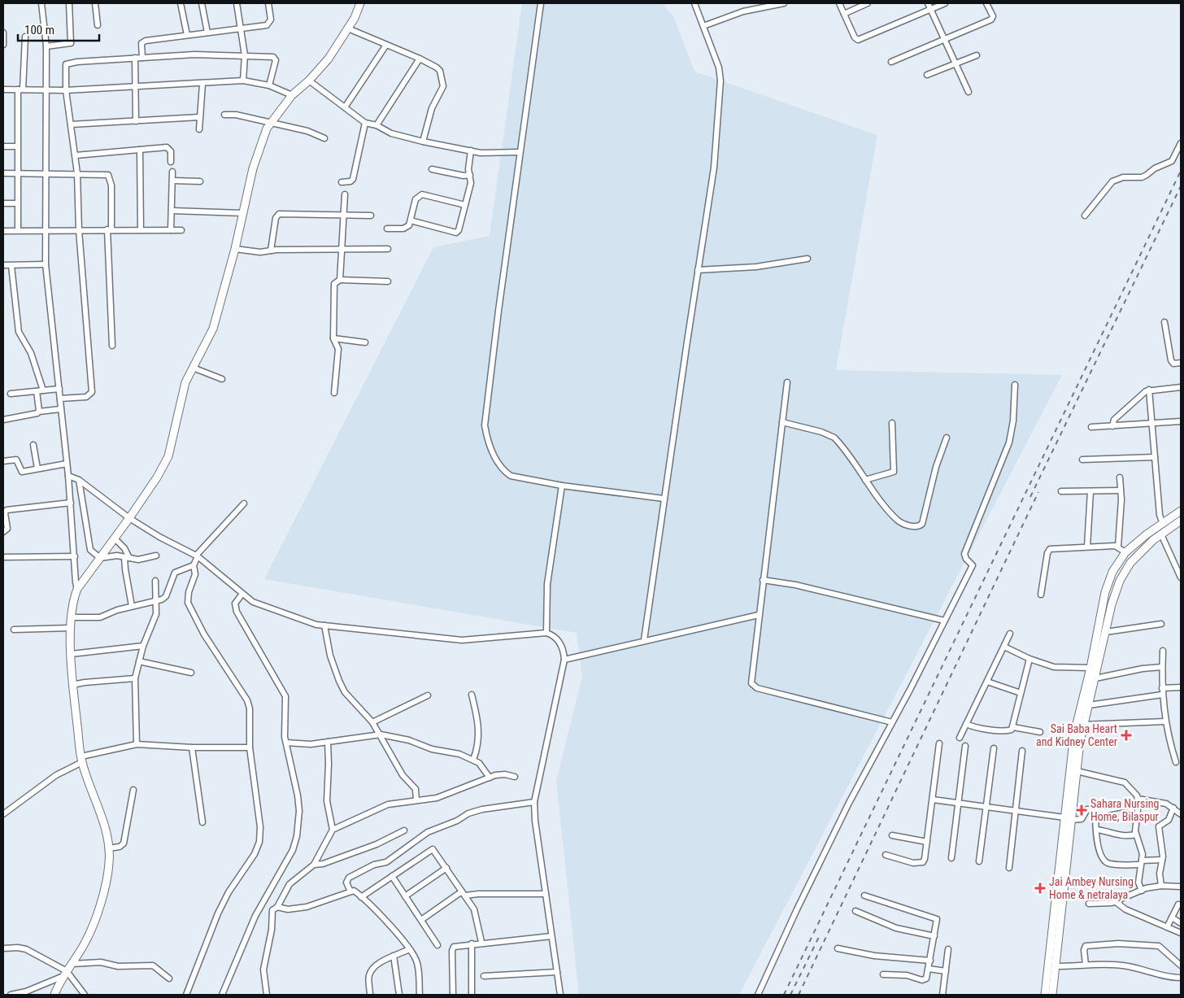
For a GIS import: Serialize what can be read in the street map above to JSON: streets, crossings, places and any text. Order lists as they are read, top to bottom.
{
  "places": {
    "health": ["Sai Baba Heart and Kidney Center", "Sahara Nursing Home, Bilaspur", "Jai Ambey Nursing Home & netralaya"]
  },
  "scale_bar": "100 m"
}
